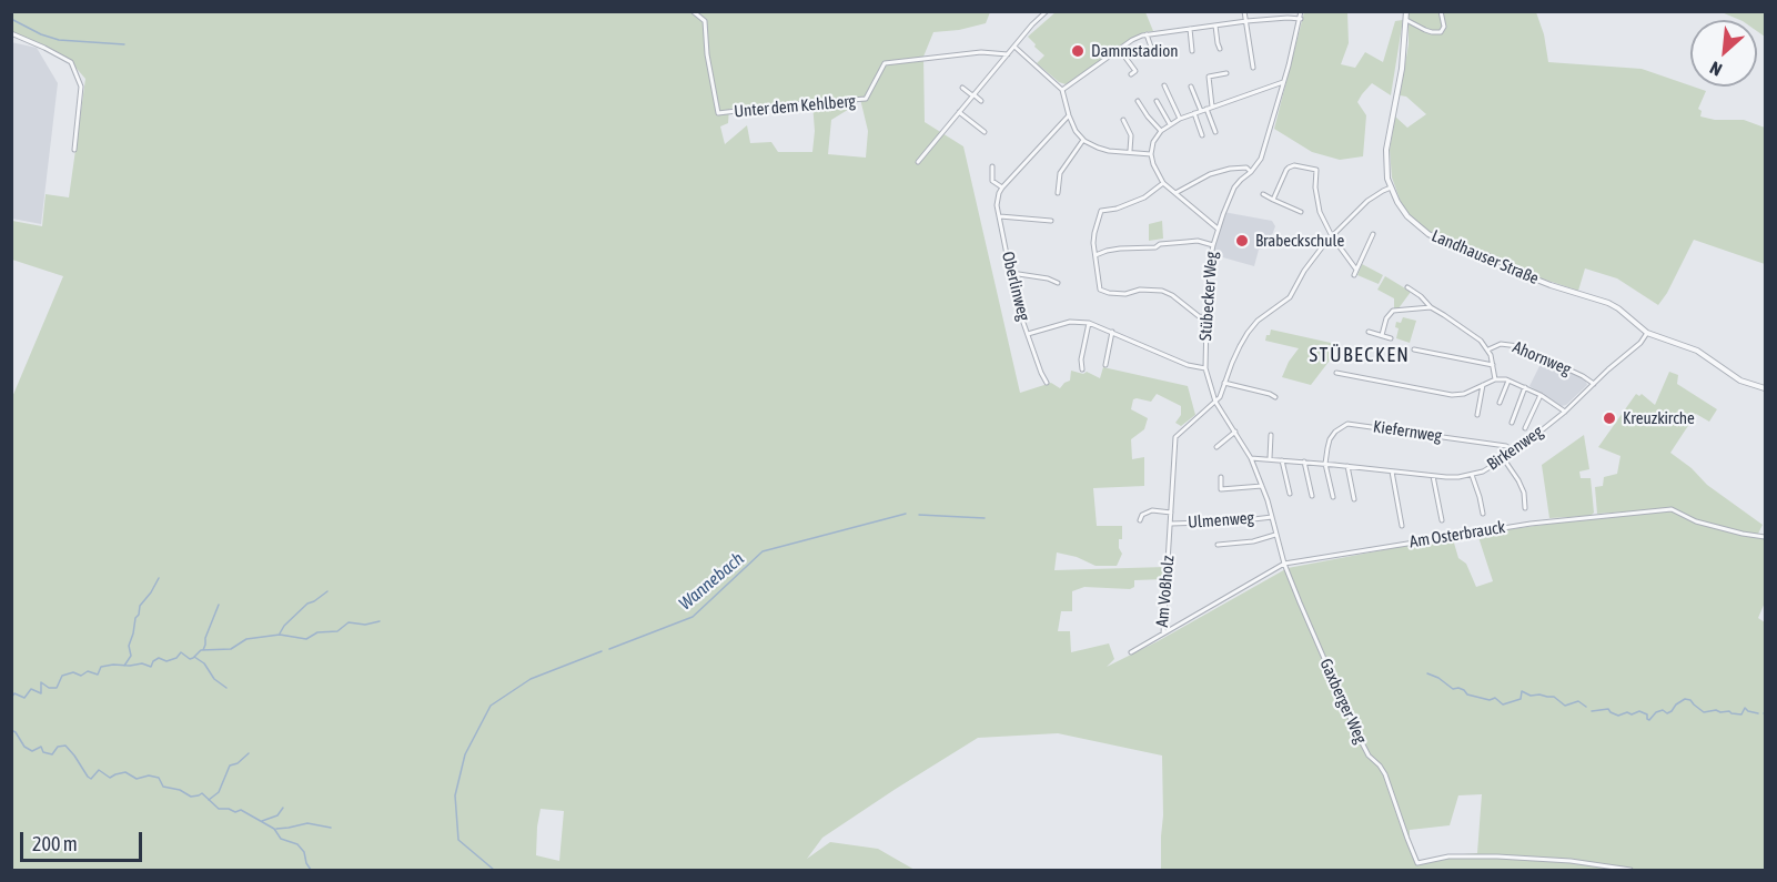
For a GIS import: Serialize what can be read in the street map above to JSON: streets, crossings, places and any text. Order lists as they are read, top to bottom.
{
  "streets": {
    "street": [
      "Unter dem Kehlberg",
      "Landhauser Straße",
      "Oberlinweg",
      "Stübecker Weg",
      "Ahornweg",
      "Kiefernweg",
      "Birkenweg",
      "Ulmenweg",
      "Am Osterbrauck",
      "Am Voßholz",
      "Gaxberger Weg"
    ]
  },
  "crossings": [
    ["Landhauser Straße", "Birkenweg"],
    ["Stübecker Weg", "Am Voßholz"],
    ["Stübecker Weg", "Gaxberger Weg"],
    ["Ahornweg", "Birkenweg"],
    ["Kiefernweg", "Birkenweg"],
    ["Birkenweg", "Gaxberger Weg"],
    ["Ulmenweg", "Am Voßholz"],
    ["Ulmenweg", "Gaxberger Weg"],
    ["Am Osterbrauck", "Am Voßholz"],
    ["Am Osterbrauck", "Gaxberger Weg"],
    ["Am Voßholz", "Gaxberger Weg"]
  ],
  "districts": ["STÜBECKEN"],
  "water": ["Wannebach"],
  "places": ["Dammstadion", "Brabeckschule", "Kreuzkirche"],
  "scale_bar": "200 m",
  "north": "bottom left"
}
